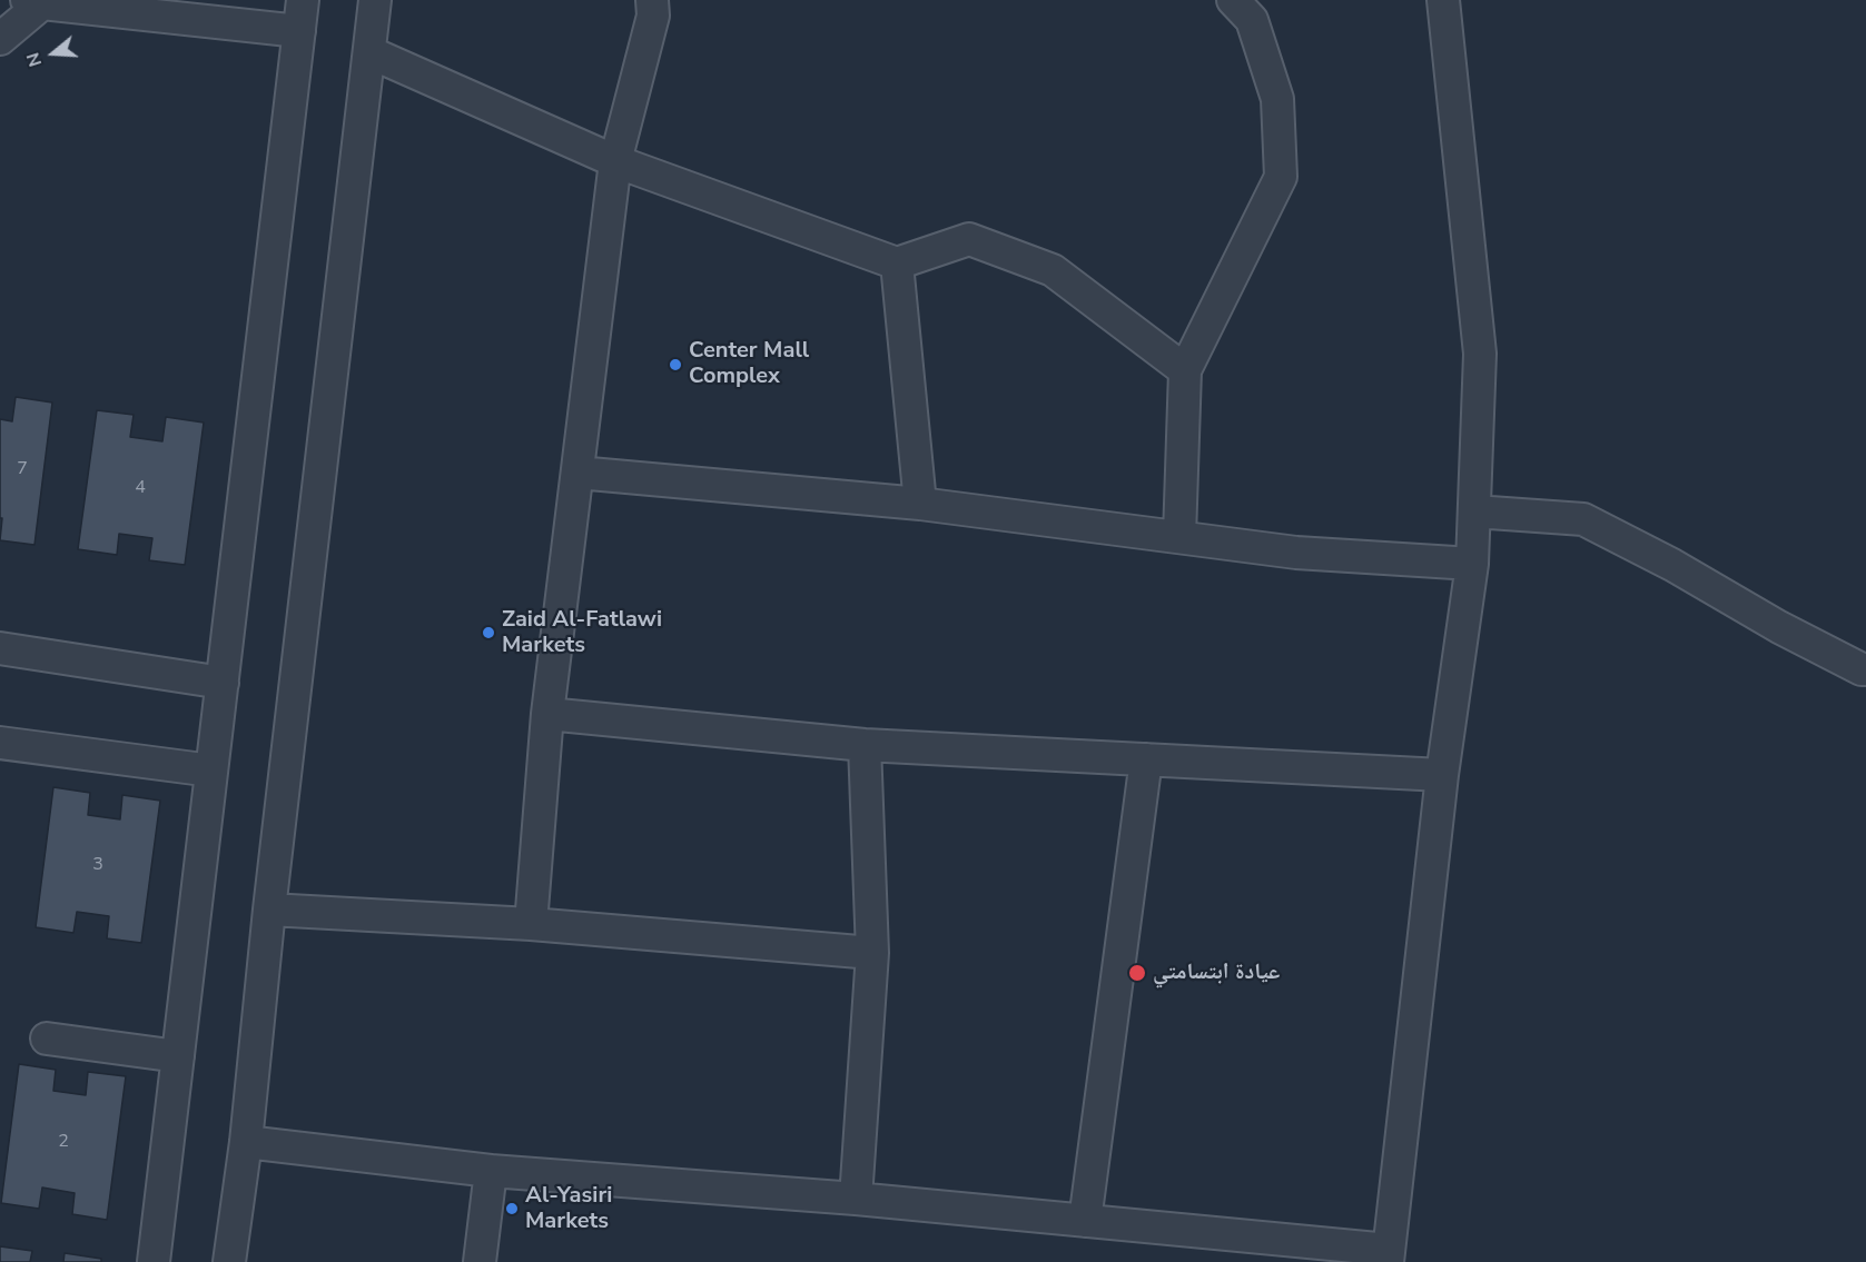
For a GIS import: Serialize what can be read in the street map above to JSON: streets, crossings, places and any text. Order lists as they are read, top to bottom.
{
  "places": [
    "Center Mall Complex",
    "Zaid Al-Fatlawi Markets",
    "عيادة ابتسامتي",
    "Al-Yasiri Markets"
  ],
  "house_numbers": [
    "7",
    "4",
    "3",
    "2"
  ],
  "north": "left"
}
